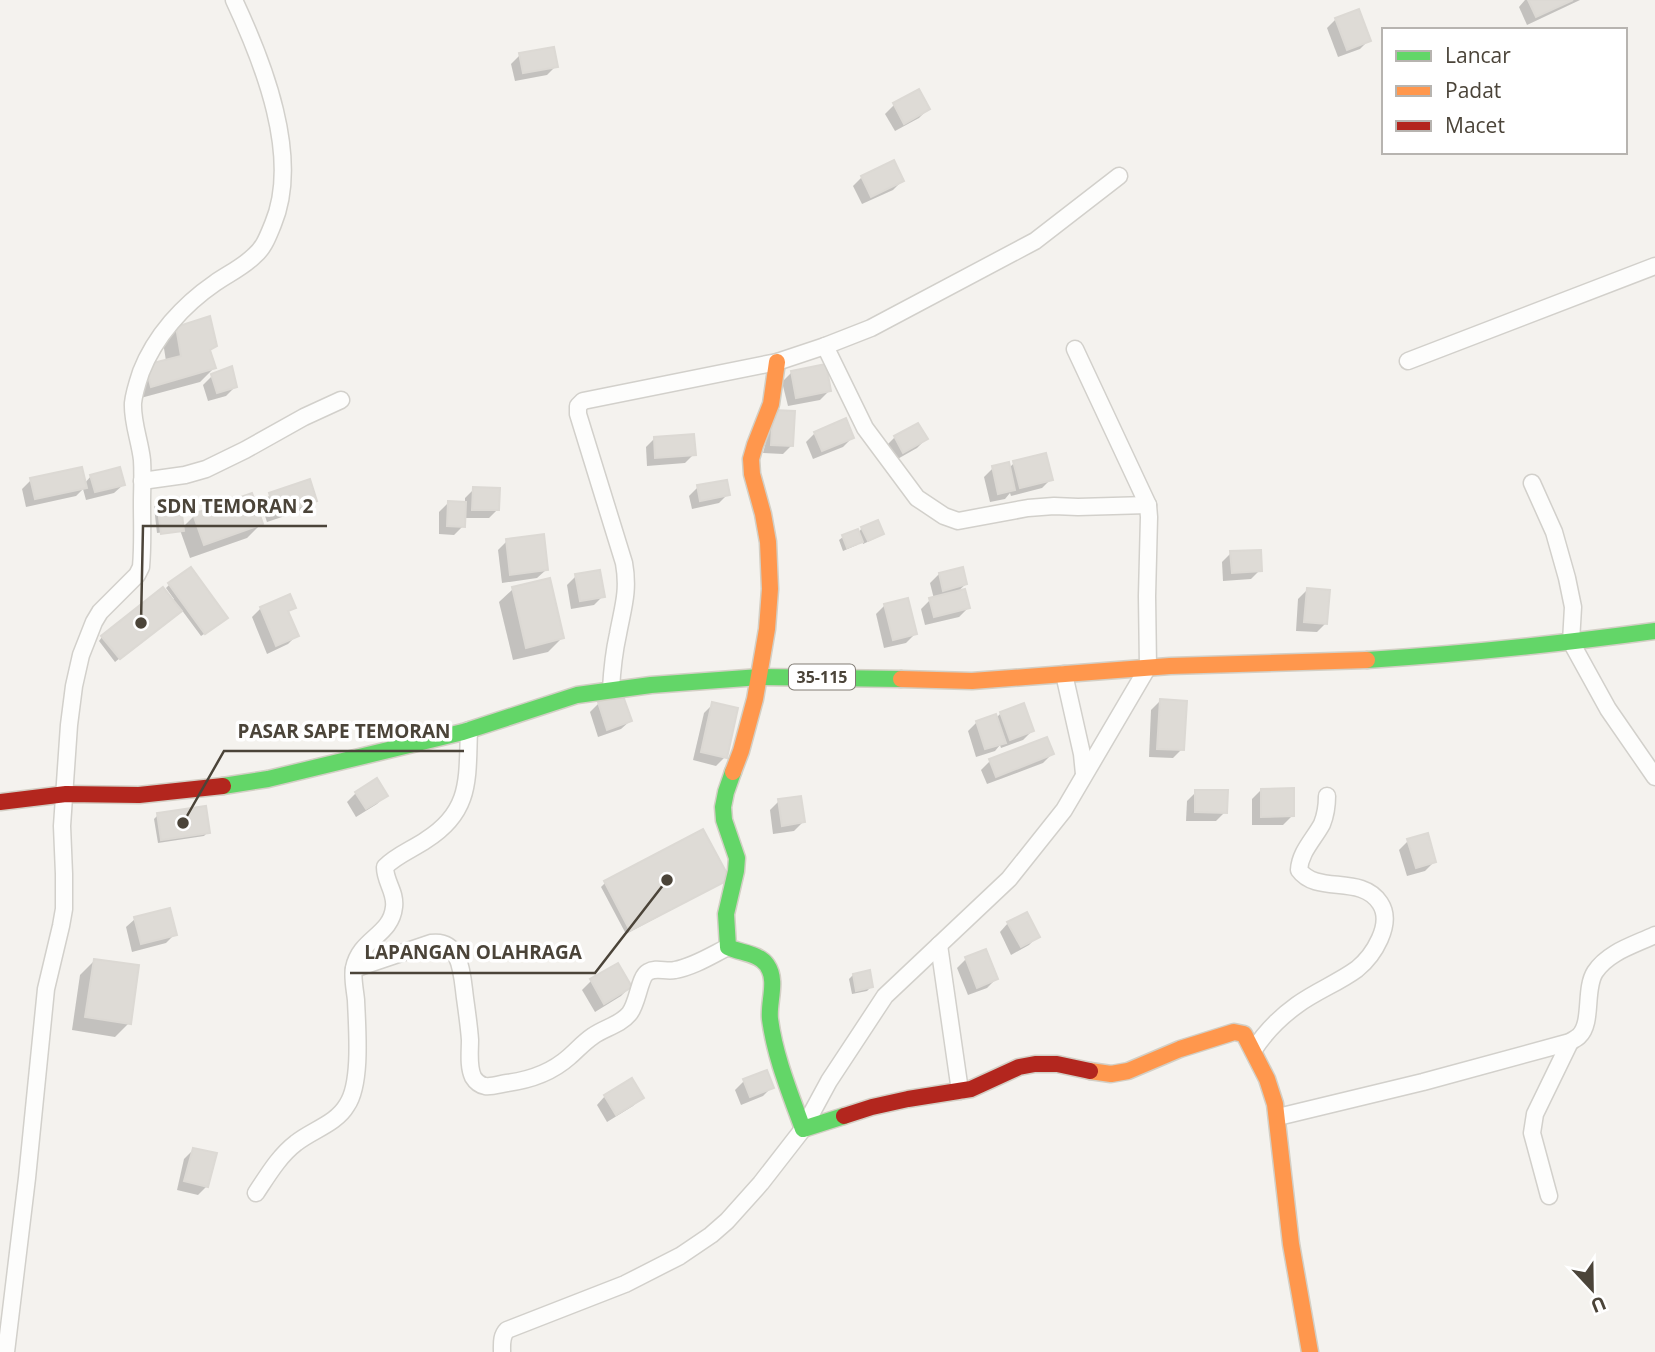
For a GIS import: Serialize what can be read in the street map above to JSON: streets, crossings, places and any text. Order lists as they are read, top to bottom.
{
  "streets": {
    "main road": ["35-115"]
  },
  "places": ["SDN TEMORAN 2", "PASAR SAPE TEMORAN", "LAPANGAN OLAHRAGA"],
  "legend": ["Lancar", "Padat", "Macet"],
  "north": "bottom"
}
